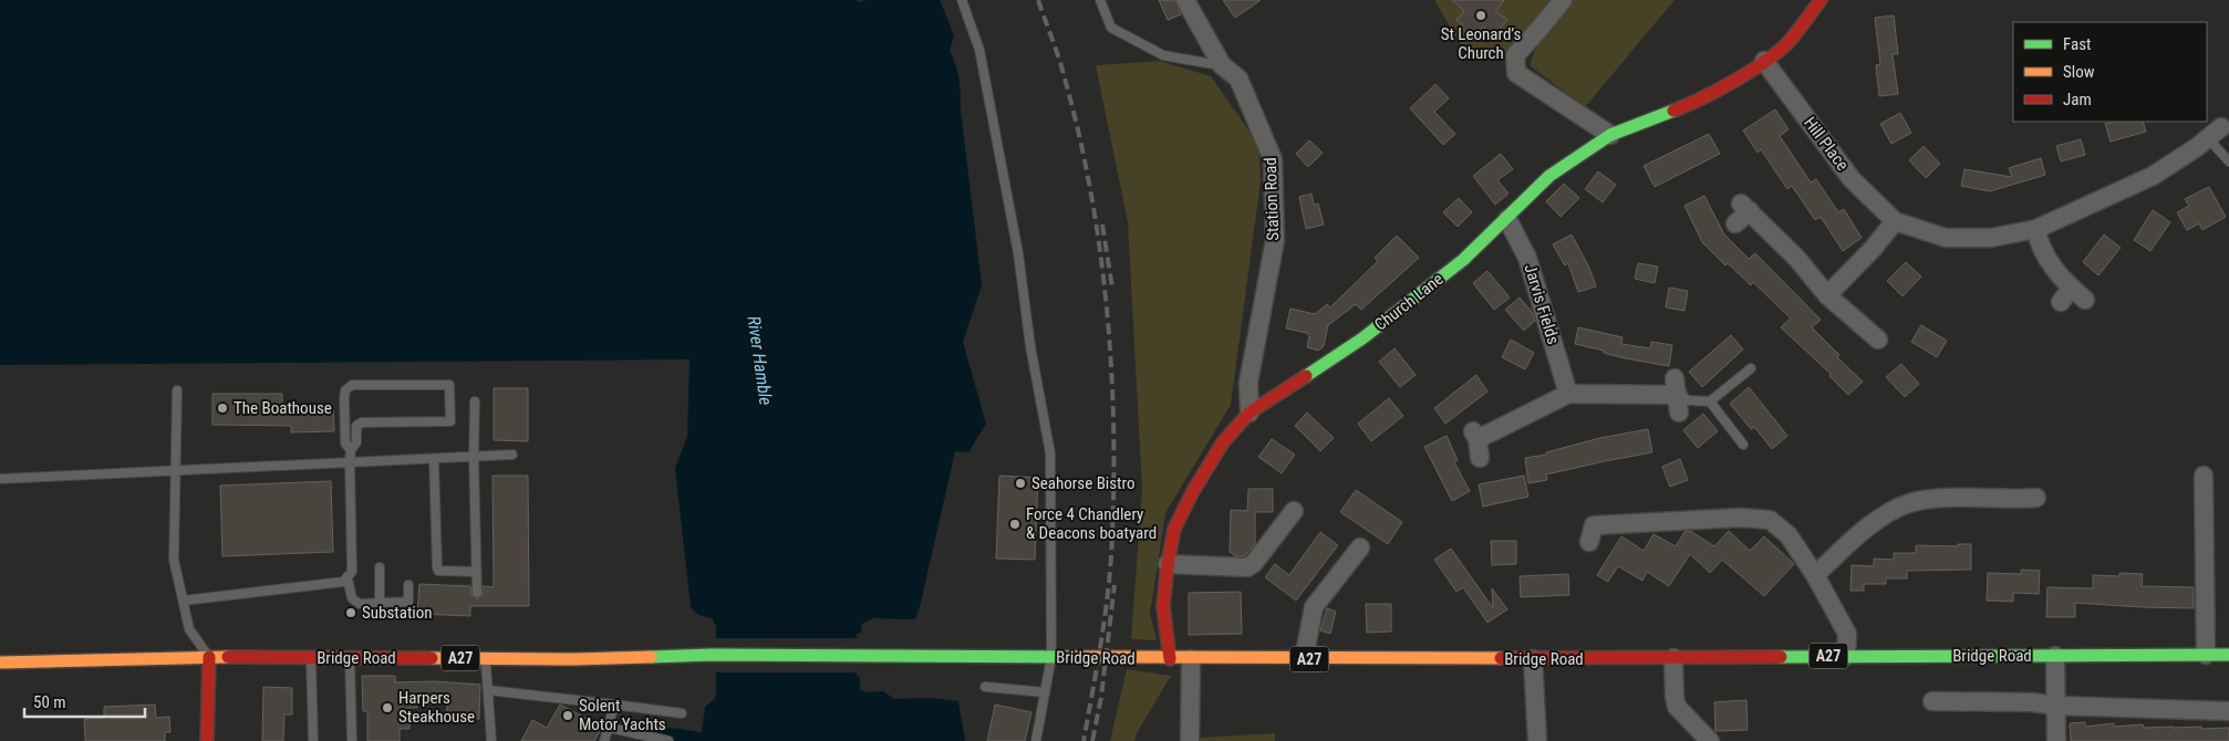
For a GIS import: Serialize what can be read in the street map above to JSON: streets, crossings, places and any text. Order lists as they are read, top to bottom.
{
  "streets": {
    "main road": ["Church Lane", "A27", "Bridge Road"],
    "street": ["Hill Place", "Station Road", "Jarvis Fields"]
  },
  "crossings": [
    ["Station Road", "Church Lane"],
    ["Church Lane", "Jarvis Fields"],
    ["Church Lane", "Bridge Road"]
  ],
  "water": ["River Hamble"],
  "places": [
    "St Leonard’s Church",
    "The Boathouse",
    "Seahorse Bistro",
    "Force 4 Chandlery & Deacons boatyard",
    "Substation",
    "Harpers Steakhouse",
    "Solent Motor Yachts"
  ],
  "legend": ["Fast", "Slow", "Jam"],
  "scale_bar": "50 m"
}
